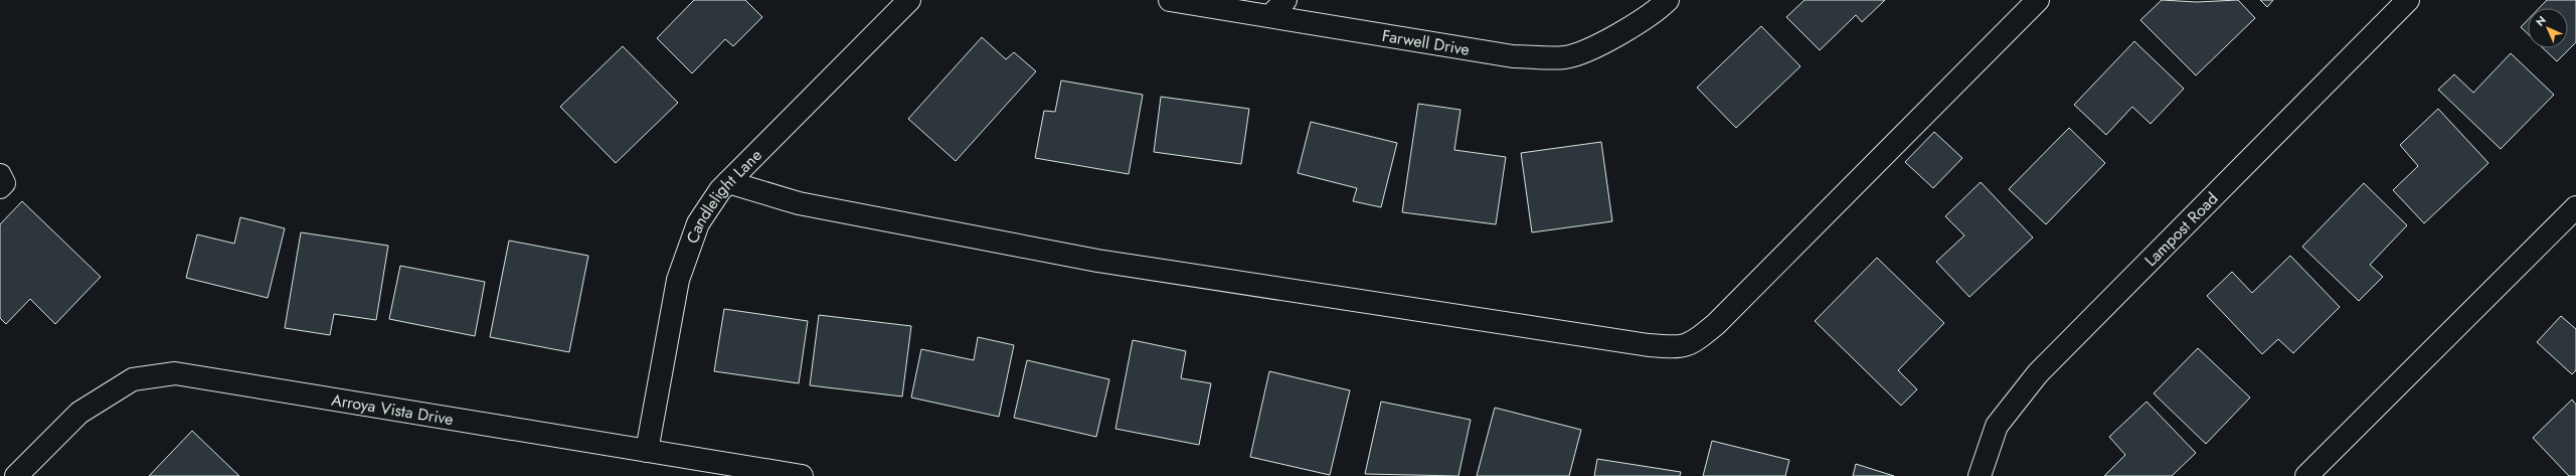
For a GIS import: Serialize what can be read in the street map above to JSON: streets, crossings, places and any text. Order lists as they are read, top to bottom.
{
  "streets": {
    "street": [
      "Farwell Drive",
      "Candlelight Lane",
      "Lampost Road",
      "Arroya Vista Drive"
    ]
  },
  "crossings": [
    ["Candlelight Lane", "Arroya Vista Drive"]
  ],
  "north": "top left"
}
